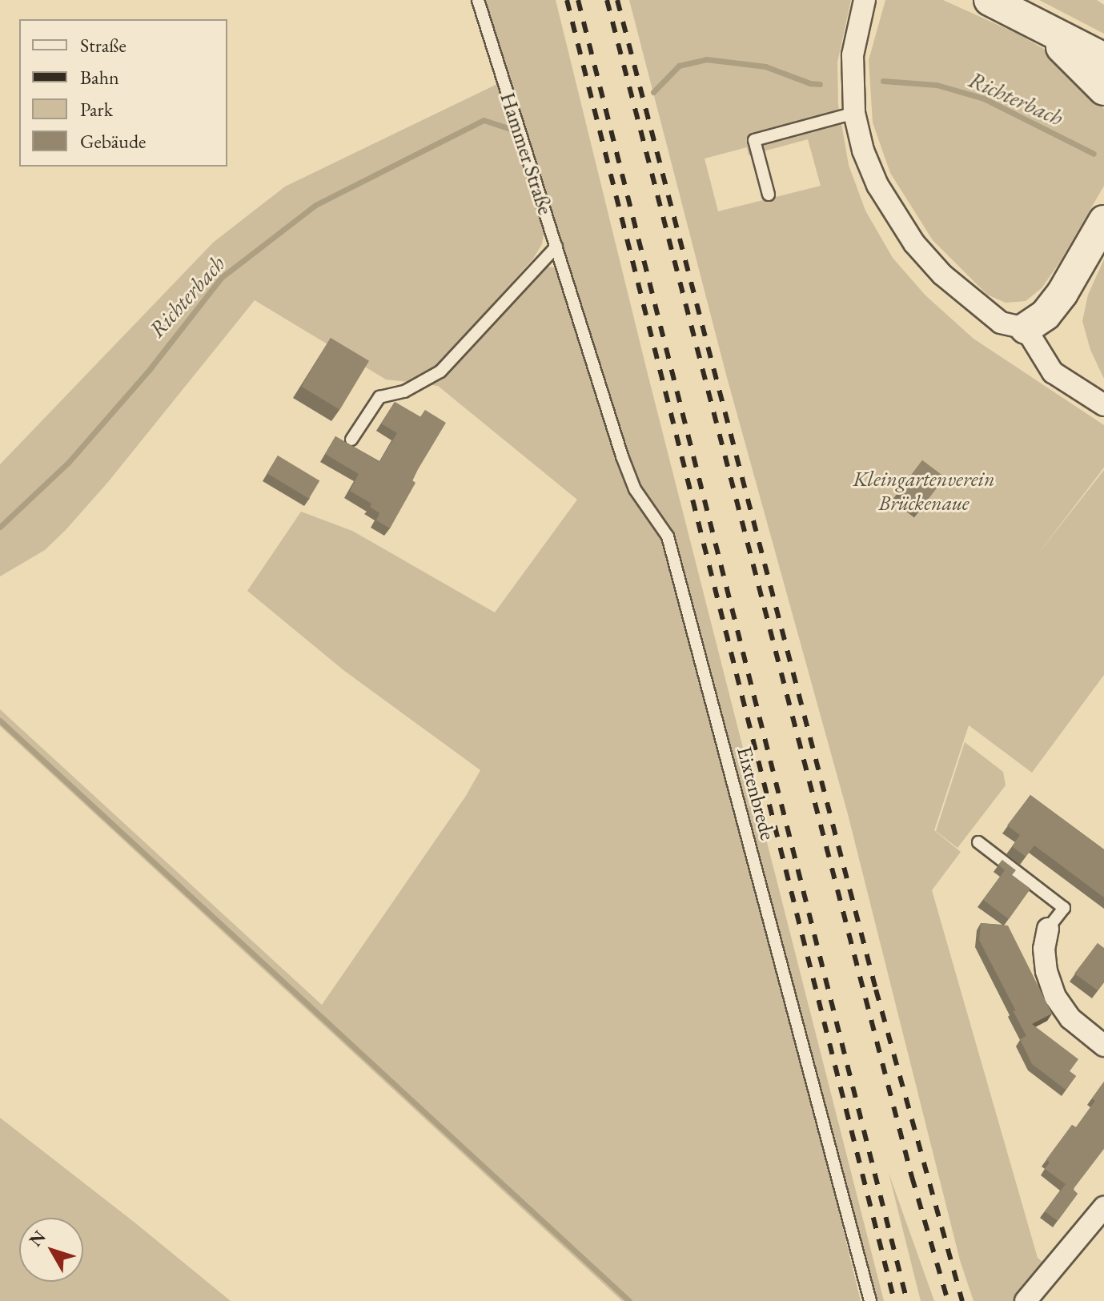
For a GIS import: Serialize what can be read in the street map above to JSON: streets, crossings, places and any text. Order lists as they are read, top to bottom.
{
  "streets": {
    "lane": ["Hammer Straße", "Eixtenbrede"]
  },
  "crossings": [
    ["Hammer Straße", "Eixtenbrede"]
  ],
  "water": ["Richterbach"],
  "parks": ["Kleingartenverein Brückenaue"],
  "legend": [
    "Straße",
    "Bahn",
    "Park",
    "Gebäude"
  ],
  "north": "top left"
}
